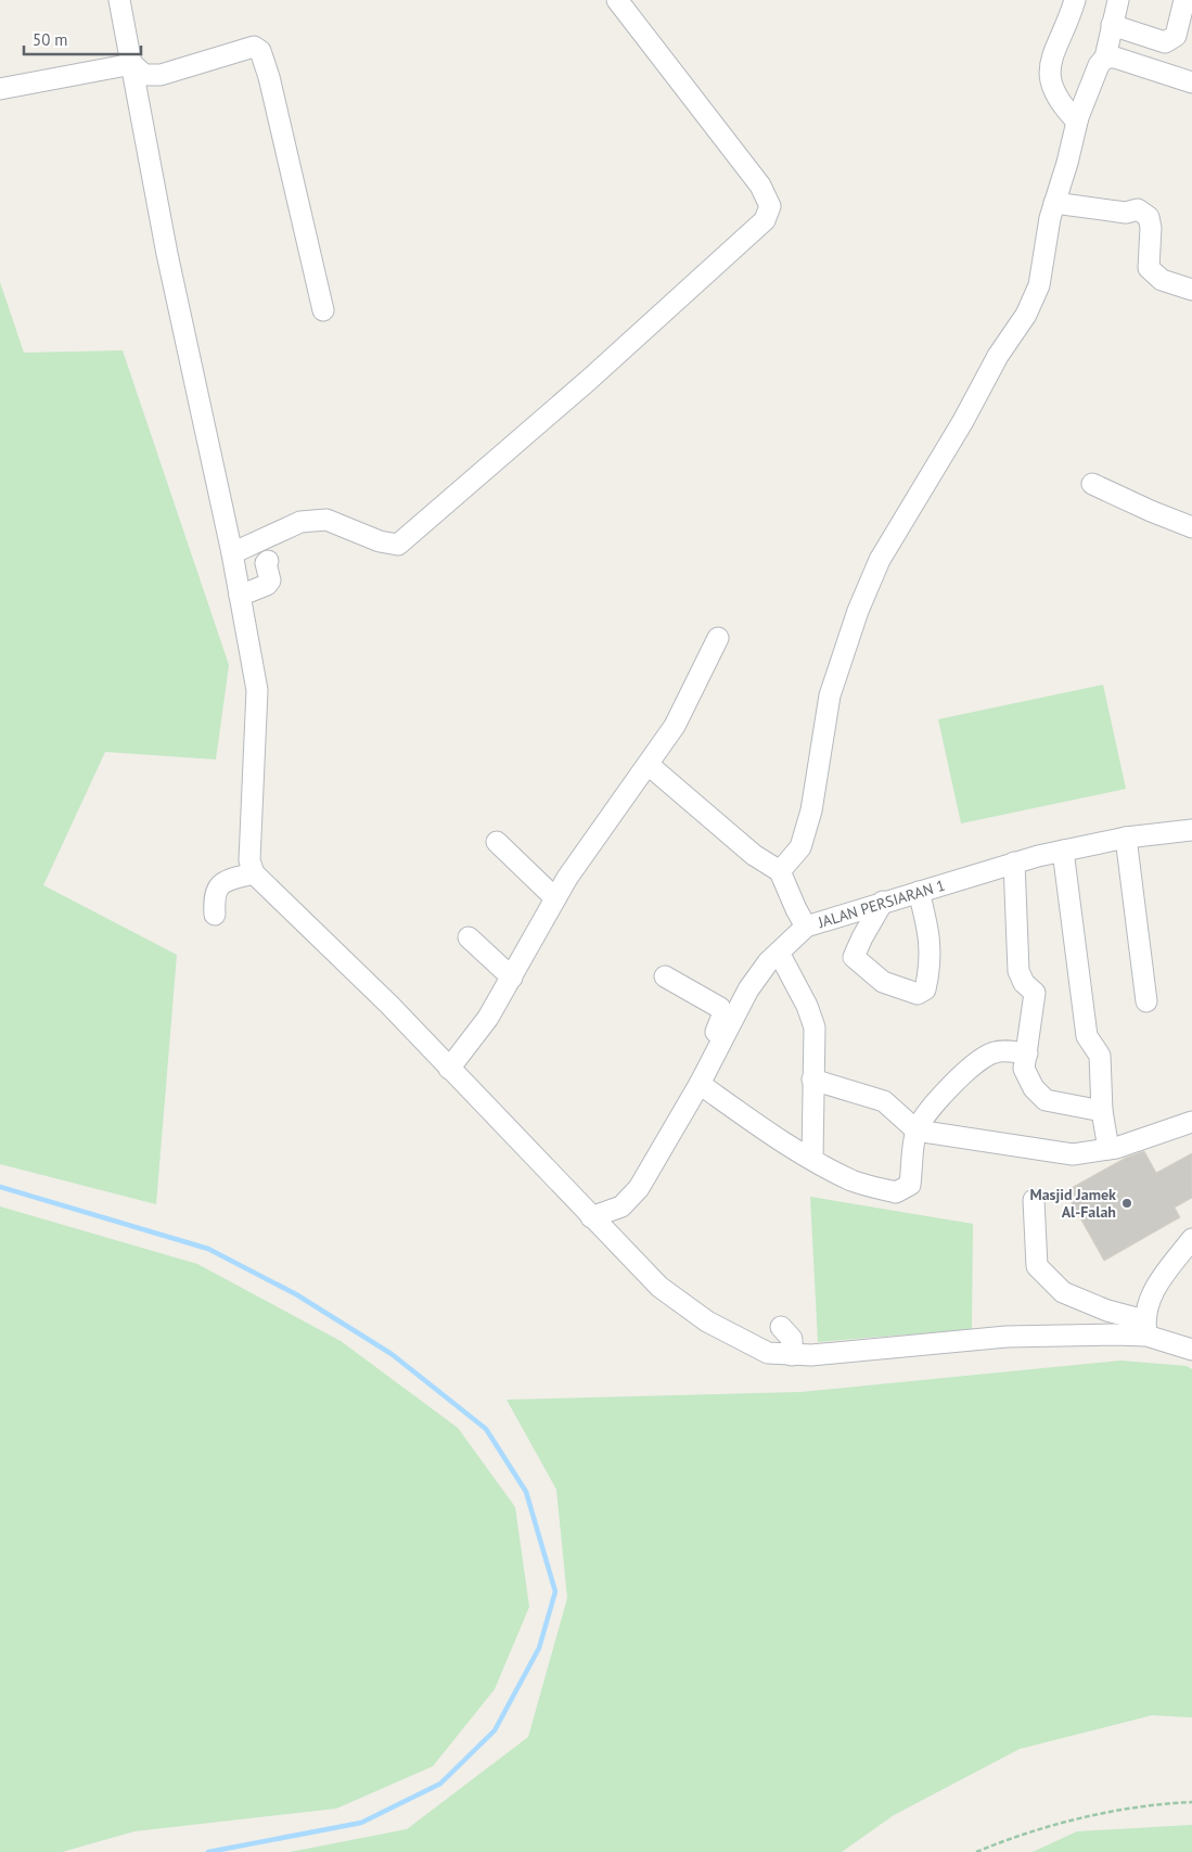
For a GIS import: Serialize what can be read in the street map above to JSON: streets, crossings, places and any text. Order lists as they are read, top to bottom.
{
  "streets": {
    "street": ["JALAN PERSIARAN 1"]
  },
  "places": ["Masjid Jamek Al-Falah"],
  "scale_bar": "50 m"
}
